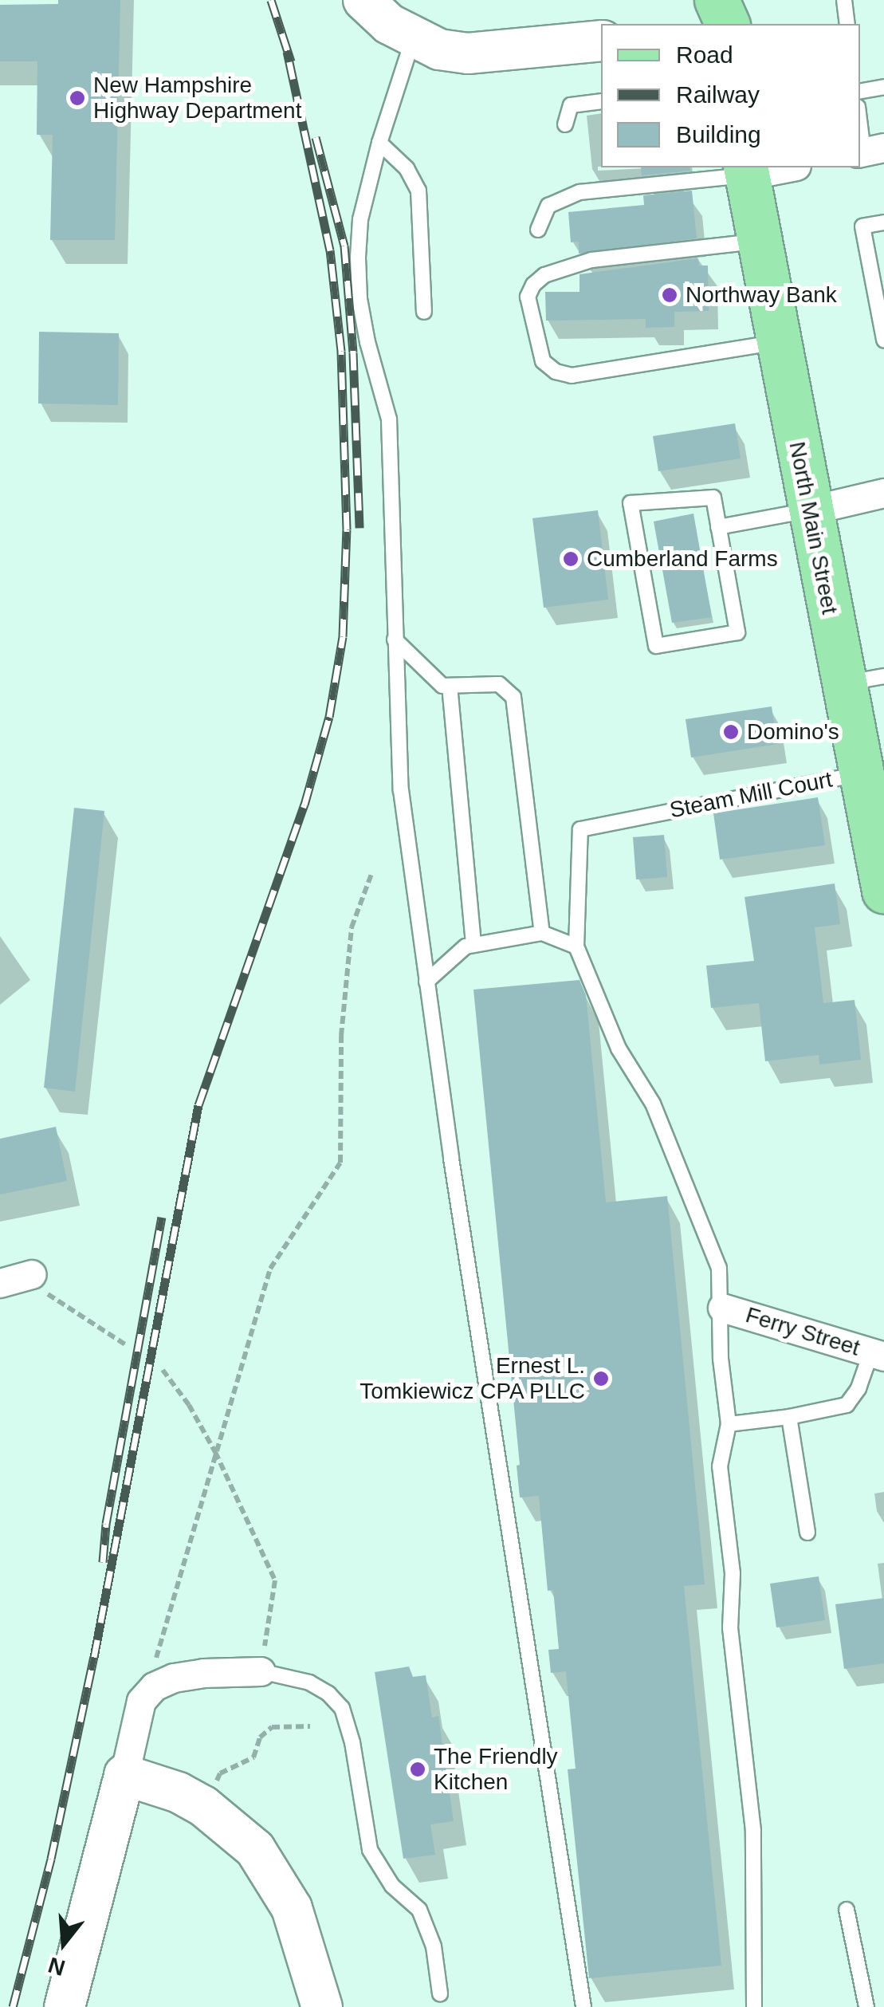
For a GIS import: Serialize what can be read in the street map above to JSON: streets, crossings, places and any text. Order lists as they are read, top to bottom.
{
  "streets": {
    "main road": ["North Main Street"],
    "street": ["Ferry Street"],
    "lane": ["Steam Mill Court"]
  },
  "crossings": [
    ["North Main Street", "Steam Mill Court"]
  ],
  "places": [
    "New Hampshire Highway Department",
    "Northway Bank",
    "Cumberland Farms",
    "Domino's",
    "Ernest L. Tomkiewicz CPA PLLC",
    "The Friendly Kitchen"
  ],
  "legend": ["Road", "Railway", "Building"],
  "north": "bottom"
}
